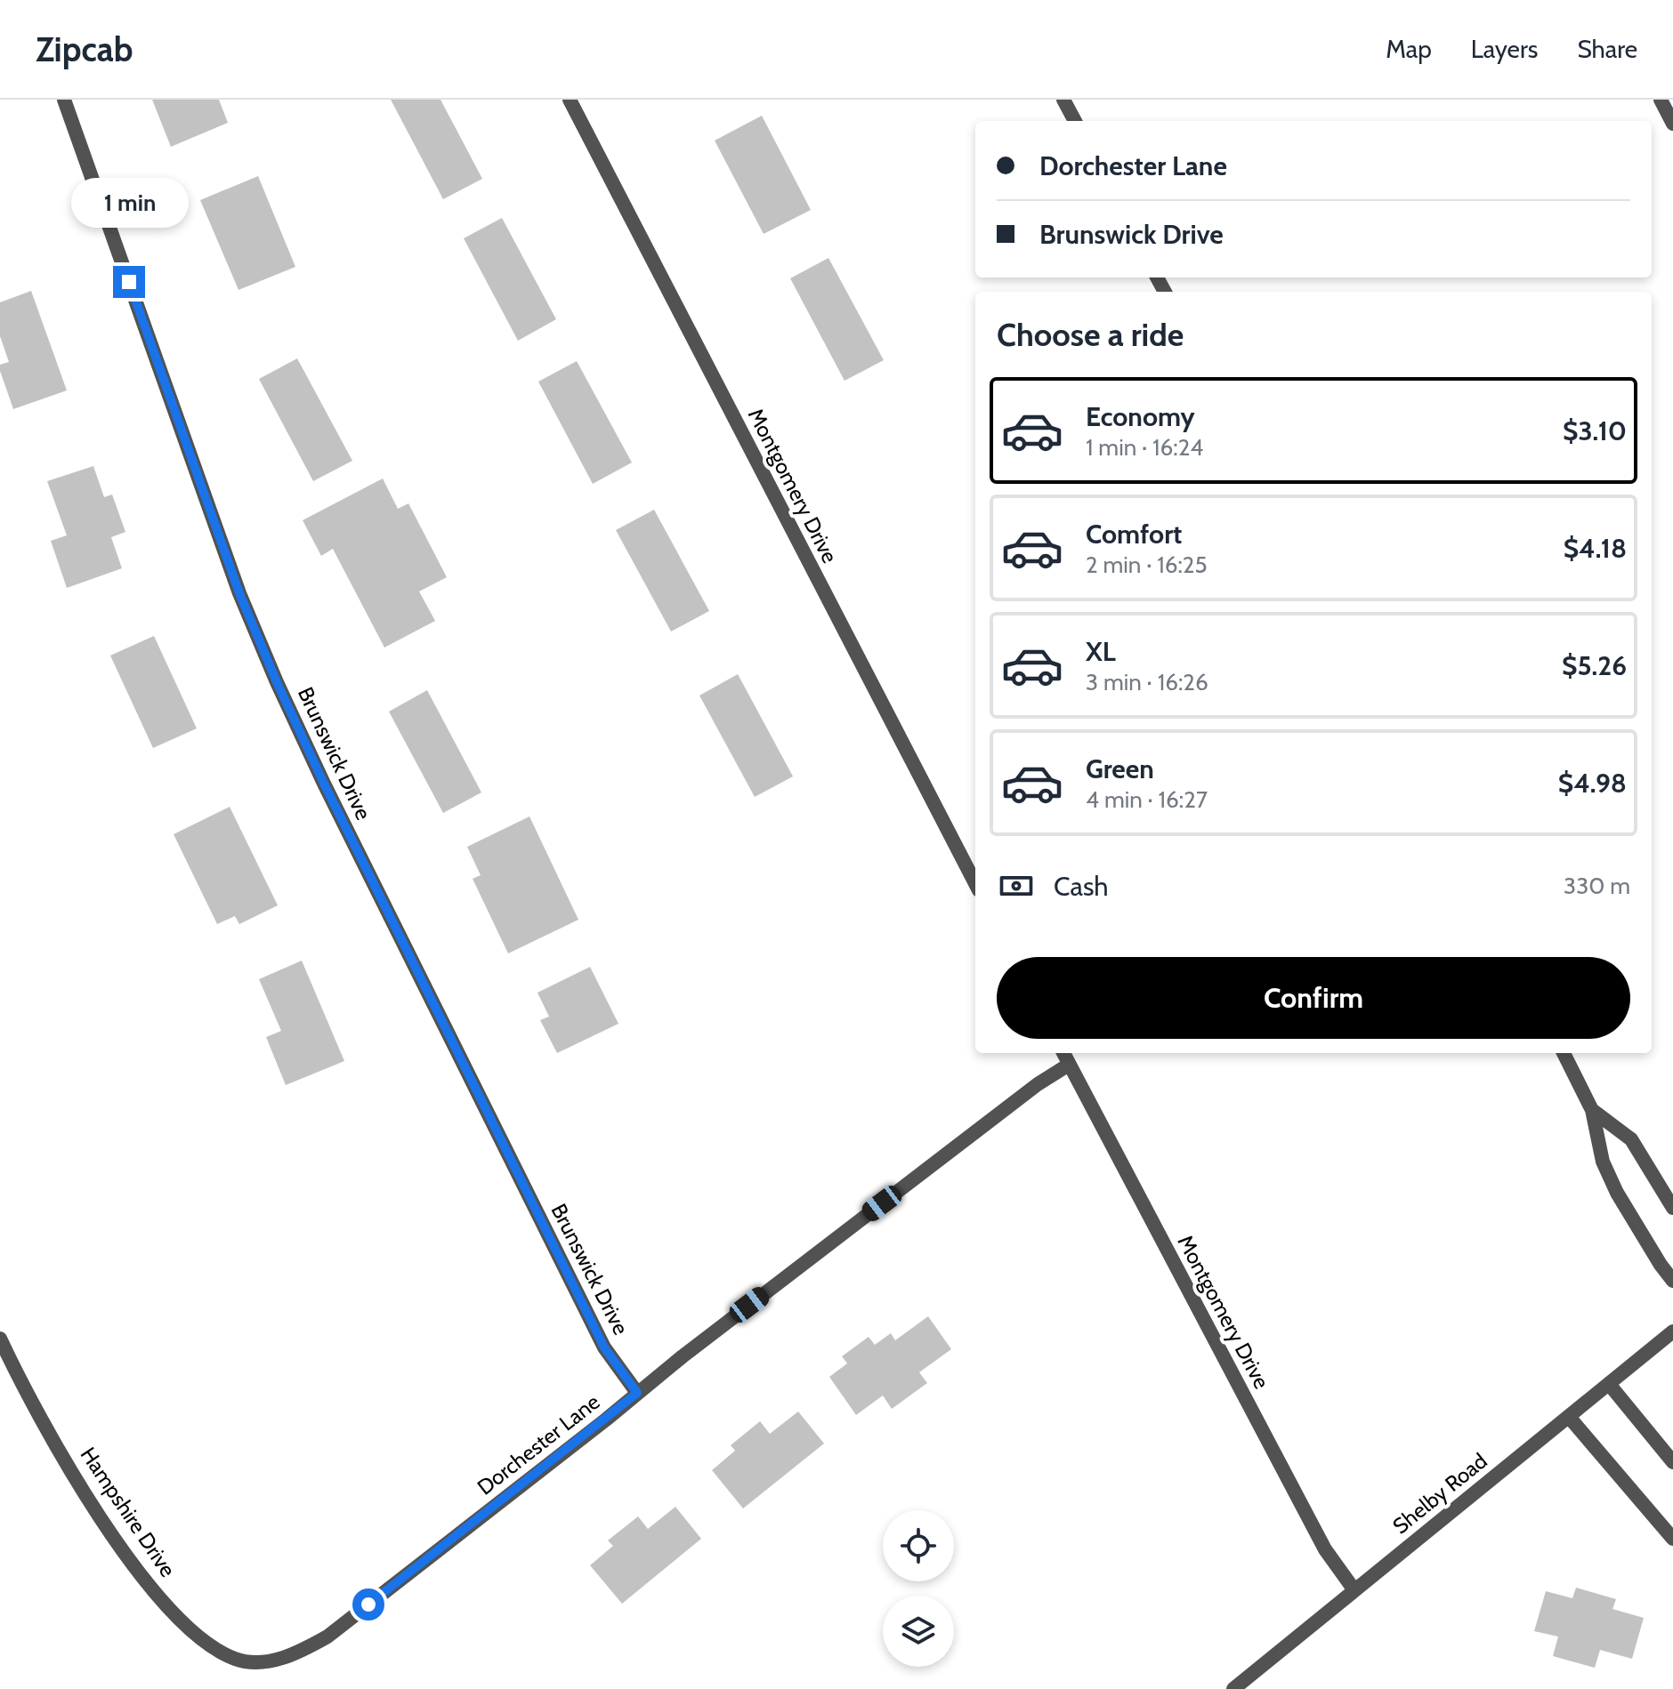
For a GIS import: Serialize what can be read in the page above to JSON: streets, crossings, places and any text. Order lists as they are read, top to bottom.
{
  "streets": {
    "street": [
      "Montgomery Drive",
      "Brunswick Drive",
      "Dorchester Lane",
      "Shelby Road",
      "Hampshire Drive"
    ]
  },
  "crossings": [
    ["Montgomery Drive", "Dorchester Lane"],
    ["Montgomery Drive", "Shelby Road"],
    ["Brunswick Drive", "Dorchester Lane"],
    ["Dorchester Lane", "Hampshire Drive"]
  ],
  "page": {
    "header": "Zipcab",
    "nav": ["Map", "Layers", "Share"],
    "banner": ["Dorchester Lane", "Brunswick Drive"],
    "bubble": "1 min",
    "heading": "Choose a ride",
    "list": [
      {
        "name": "Economy",
        "note": "1 min · 16:24",
        "value": "$3.10"
      },
      {
        "name": "Comfort",
        "note": "2 min · 16:25",
        "value": "$4.18"
      },
      {
        "name": "XL",
        "note": "3 min · 16:26",
        "value": "$5.26"
      },
      {
        "name": "Green",
        "note": "4 min · 16:27",
        "value": "$4.98"
      }
    ],
    "pay": ["Cash", "330 m"],
    "buttons": "Confirm"
  }
}
